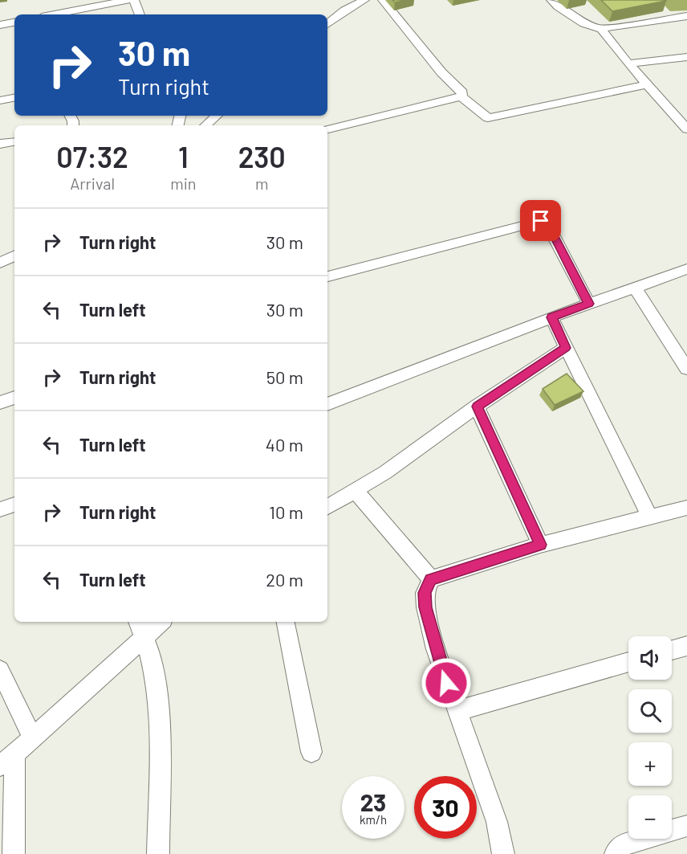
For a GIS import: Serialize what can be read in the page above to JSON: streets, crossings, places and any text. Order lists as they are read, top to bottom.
{
  "page": {
    "turn": ["30 m", "Turn right"],
    "eta": [
      "07:32",
      "Arrival",
      "1",
      "min",
      "230",
      "m"
    ],
    "list": [
      {
        "name": "Turn right",
        "value": "30 m"
      },
      {
        "name": "Turn left",
        "value": "30 m"
      },
      {
        "name": "Turn right",
        "value": "50 m"
      },
      {
        "name": "Turn left",
        "value": "40 m"
      },
      {
        "name": "Turn right",
        "value": "10 m"
      },
      {
        "name": "Turn left",
        "value": "20 m"
      }
    ],
    "map_buttons": ["+", "−"],
    "speed": "23 km/h",
    "limit": "30"
  }
}
